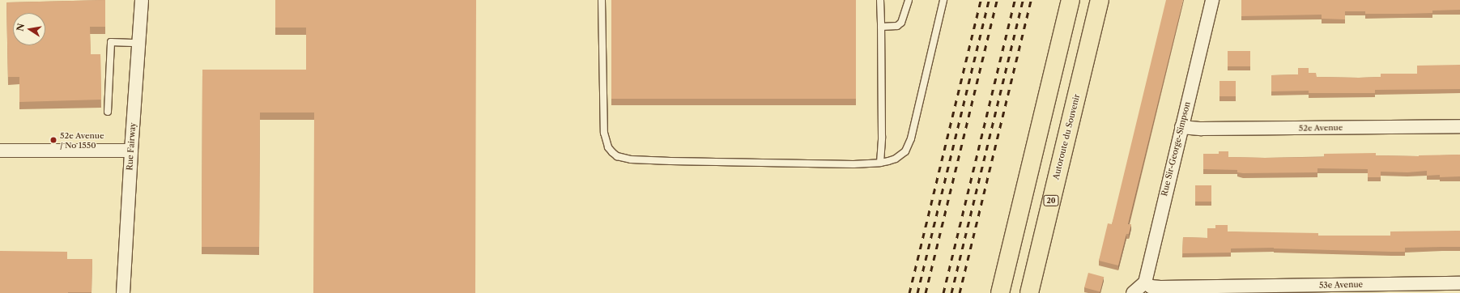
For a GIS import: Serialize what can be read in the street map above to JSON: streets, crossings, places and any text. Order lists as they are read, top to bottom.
{
  "streets": {
    "highway": ["Autoroute du Souvenir", "20"],
    "street": [
      "52e Avenue",
      "Rue Fairway",
      "Rue Sir-George-Simpson",
      "53e Avenue"
    ]
  },
  "crossings": [
    ["52e Avenue", "Rue Sir-George-Simpson"],
    ["Rue Sir-George-Simpson", "53e Avenue"]
  ],
  "places": ["52e Avenue / No 1550"],
  "north": "left"
}
